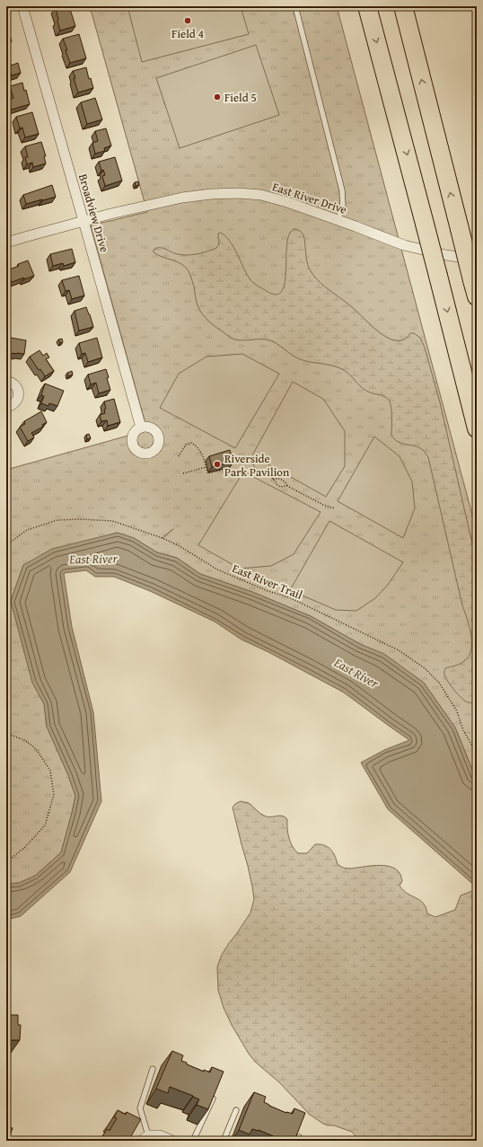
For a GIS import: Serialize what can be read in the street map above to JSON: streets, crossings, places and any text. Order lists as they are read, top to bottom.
{
  "streets": {
    "street": ["East River Drive", "Broadview Drive"],
    "path": ["East River Trail"]
  },
  "crossings": [
    ["East River Drive", "Broadview Drive"]
  ],
  "water": ["East River"],
  "places": ["Field 4", "Field 5", "Riverside Park Pavilion"]
}
